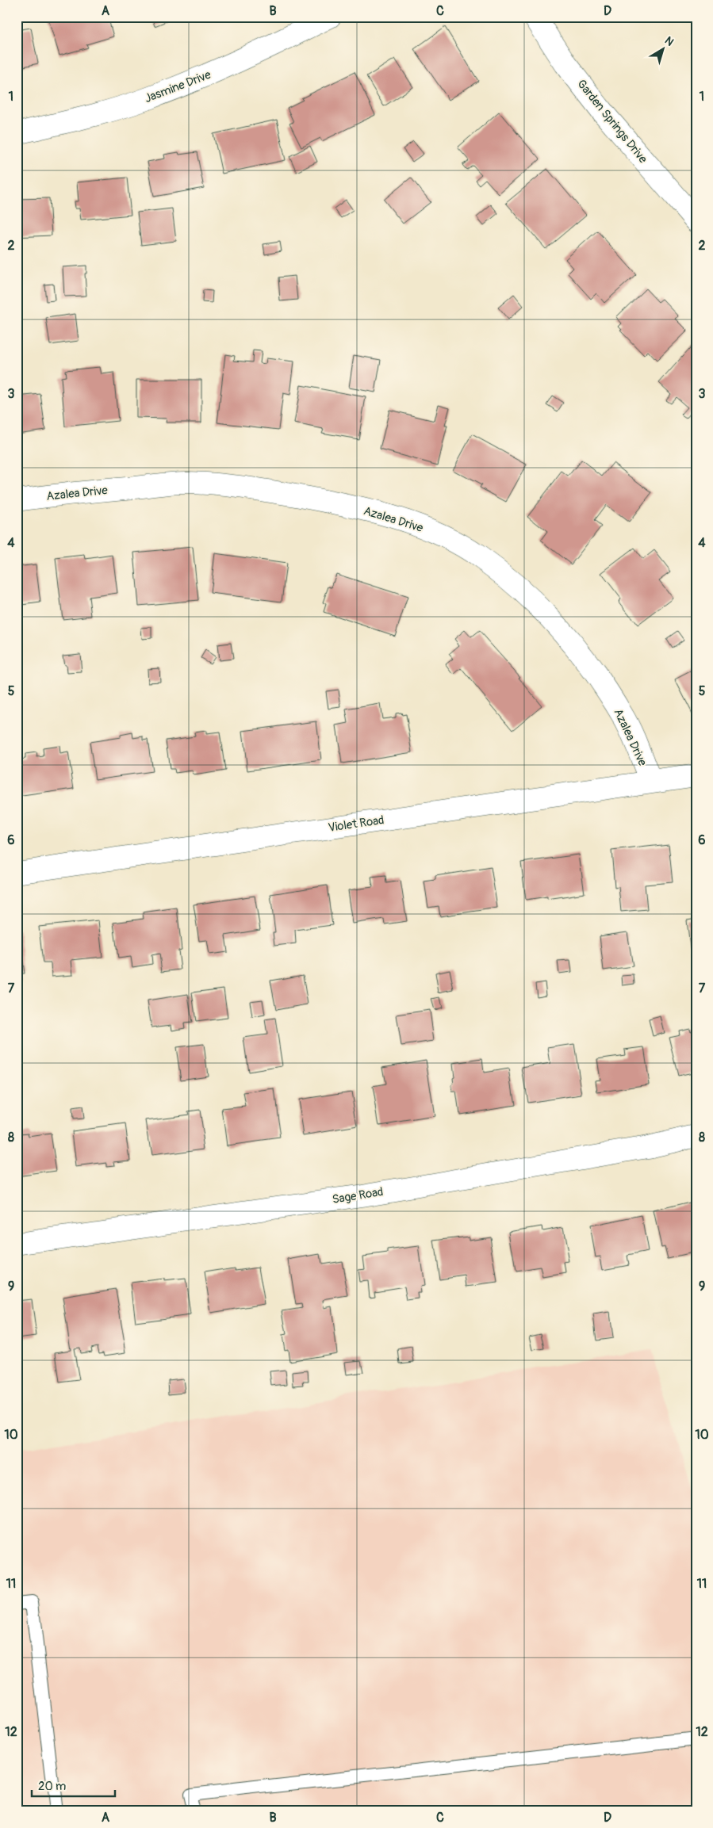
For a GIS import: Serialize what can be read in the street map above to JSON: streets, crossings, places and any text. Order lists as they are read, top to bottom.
{
  "streets": {
    "street": [
      "Jasmine Drive",
      "Garden Springs Drive",
      "Azalea Drive",
      "Violet Road",
      "Sage Road"
    ]
  },
  "crossings": [
    ["Azalea Drive", "Violet Road"]
  ],
  "scale_bar": "20 m",
  "north": "top right",
  "grid": {
    "columns": [
      "A",
      "B",
      "C",
      "D"
    ],
    "rows": [
      "1",
      "2",
      "3",
      "4",
      "5",
      "6",
      "7",
      "8",
      "9",
      "10",
      "11",
      "12"
    ]
  }
}
